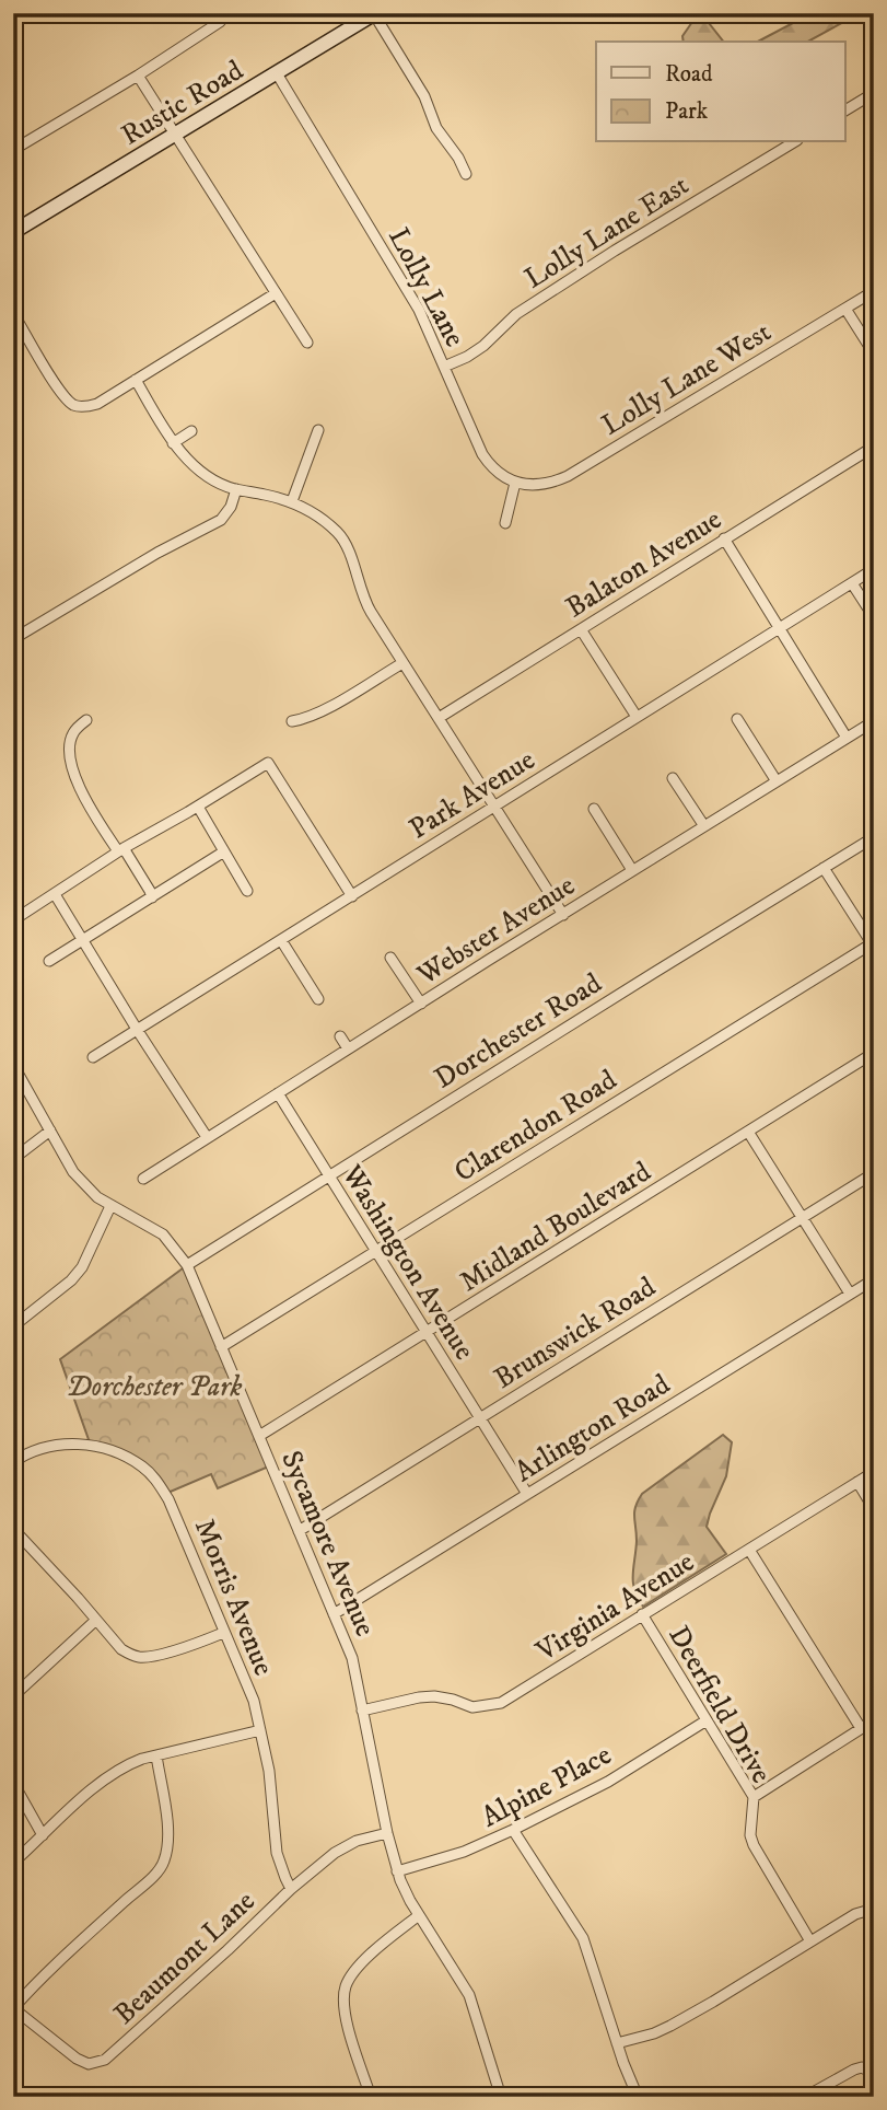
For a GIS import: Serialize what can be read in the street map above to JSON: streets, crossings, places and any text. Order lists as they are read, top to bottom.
{
  "streets": {
    "street": [
      "Rustic Road",
      "Lolly Lane East",
      "Lolly Lane",
      "Lolly Lane West",
      "Balaton Avenue",
      "Park Avenue",
      "Webster Avenue",
      "Dorchester Road",
      "Clarendon Road",
      "Midland Boulevard",
      "Washington Avenue",
      "Brunswick Road",
      "Arlington Road",
      "Sycamore Avenue",
      "Morris Avenue",
      "Virginia Avenue",
      "Deerfield Drive",
      "Alpine Place",
      "Beaumont Lane"
    ]
  },
  "crossings": [
    ["Rustic Road", "Lolly Lane"],
    ["Lolly Lane East", "Lolly Lane"],
    ["Lolly Lane", "Lolly Lane West"],
    ["Webster Avenue", "Washington Avenue"],
    ["Dorchester Road", "Washington Avenue"],
    ["Dorchester Road", "Sycamore Avenue"],
    ["Clarendon Road", "Washington Avenue"],
    ["Clarendon Road", "Sycamore Avenue"],
    ["Midland Boulevard", "Washington Avenue"],
    ["Midland Boulevard", "Sycamore Avenue"],
    ["Washington Avenue", "Brunswick Road"],
    ["Washington Avenue", "Arlington Road"],
    ["Brunswick Road", "Sycamore Avenue"],
    ["Arlington Road", "Sycamore Avenue"],
    ["Sycamore Avenue", "Virginia Avenue"],
    ["Sycamore Avenue", "Alpine Place"],
    ["Sycamore Avenue", "Beaumont Lane"],
    ["Morris Avenue", "Beaumont Lane"],
    ["Virginia Avenue", "Deerfield Drive"],
    ["Deerfield Drive", "Alpine Place"]
  ],
  "parks": ["Dorchester Park"],
  "legend": ["Road", "Park"]
}
